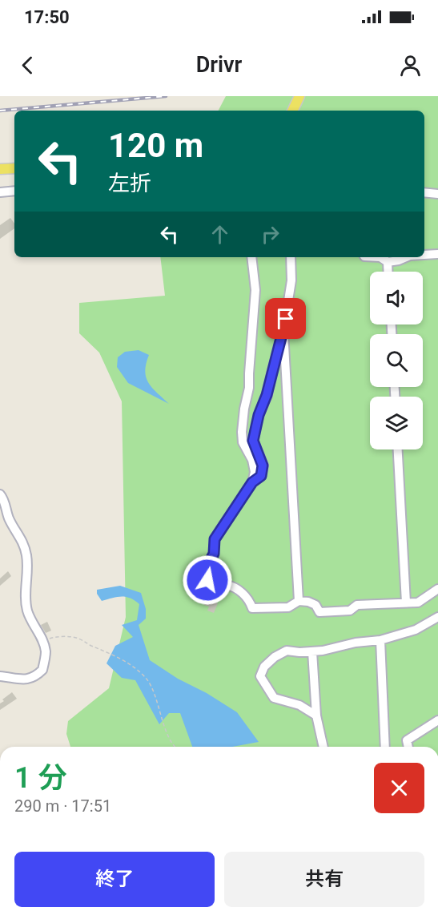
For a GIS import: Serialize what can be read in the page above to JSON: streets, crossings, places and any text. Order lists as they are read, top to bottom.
{
  "page": {
    "status": "17:50",
    "header": "Drivr",
    "turn": ["120 m", "左折"],
    "heading": ["1 分", "290 m · 17:51"],
    "buttons": ["終了", "共有"]
  }
}
